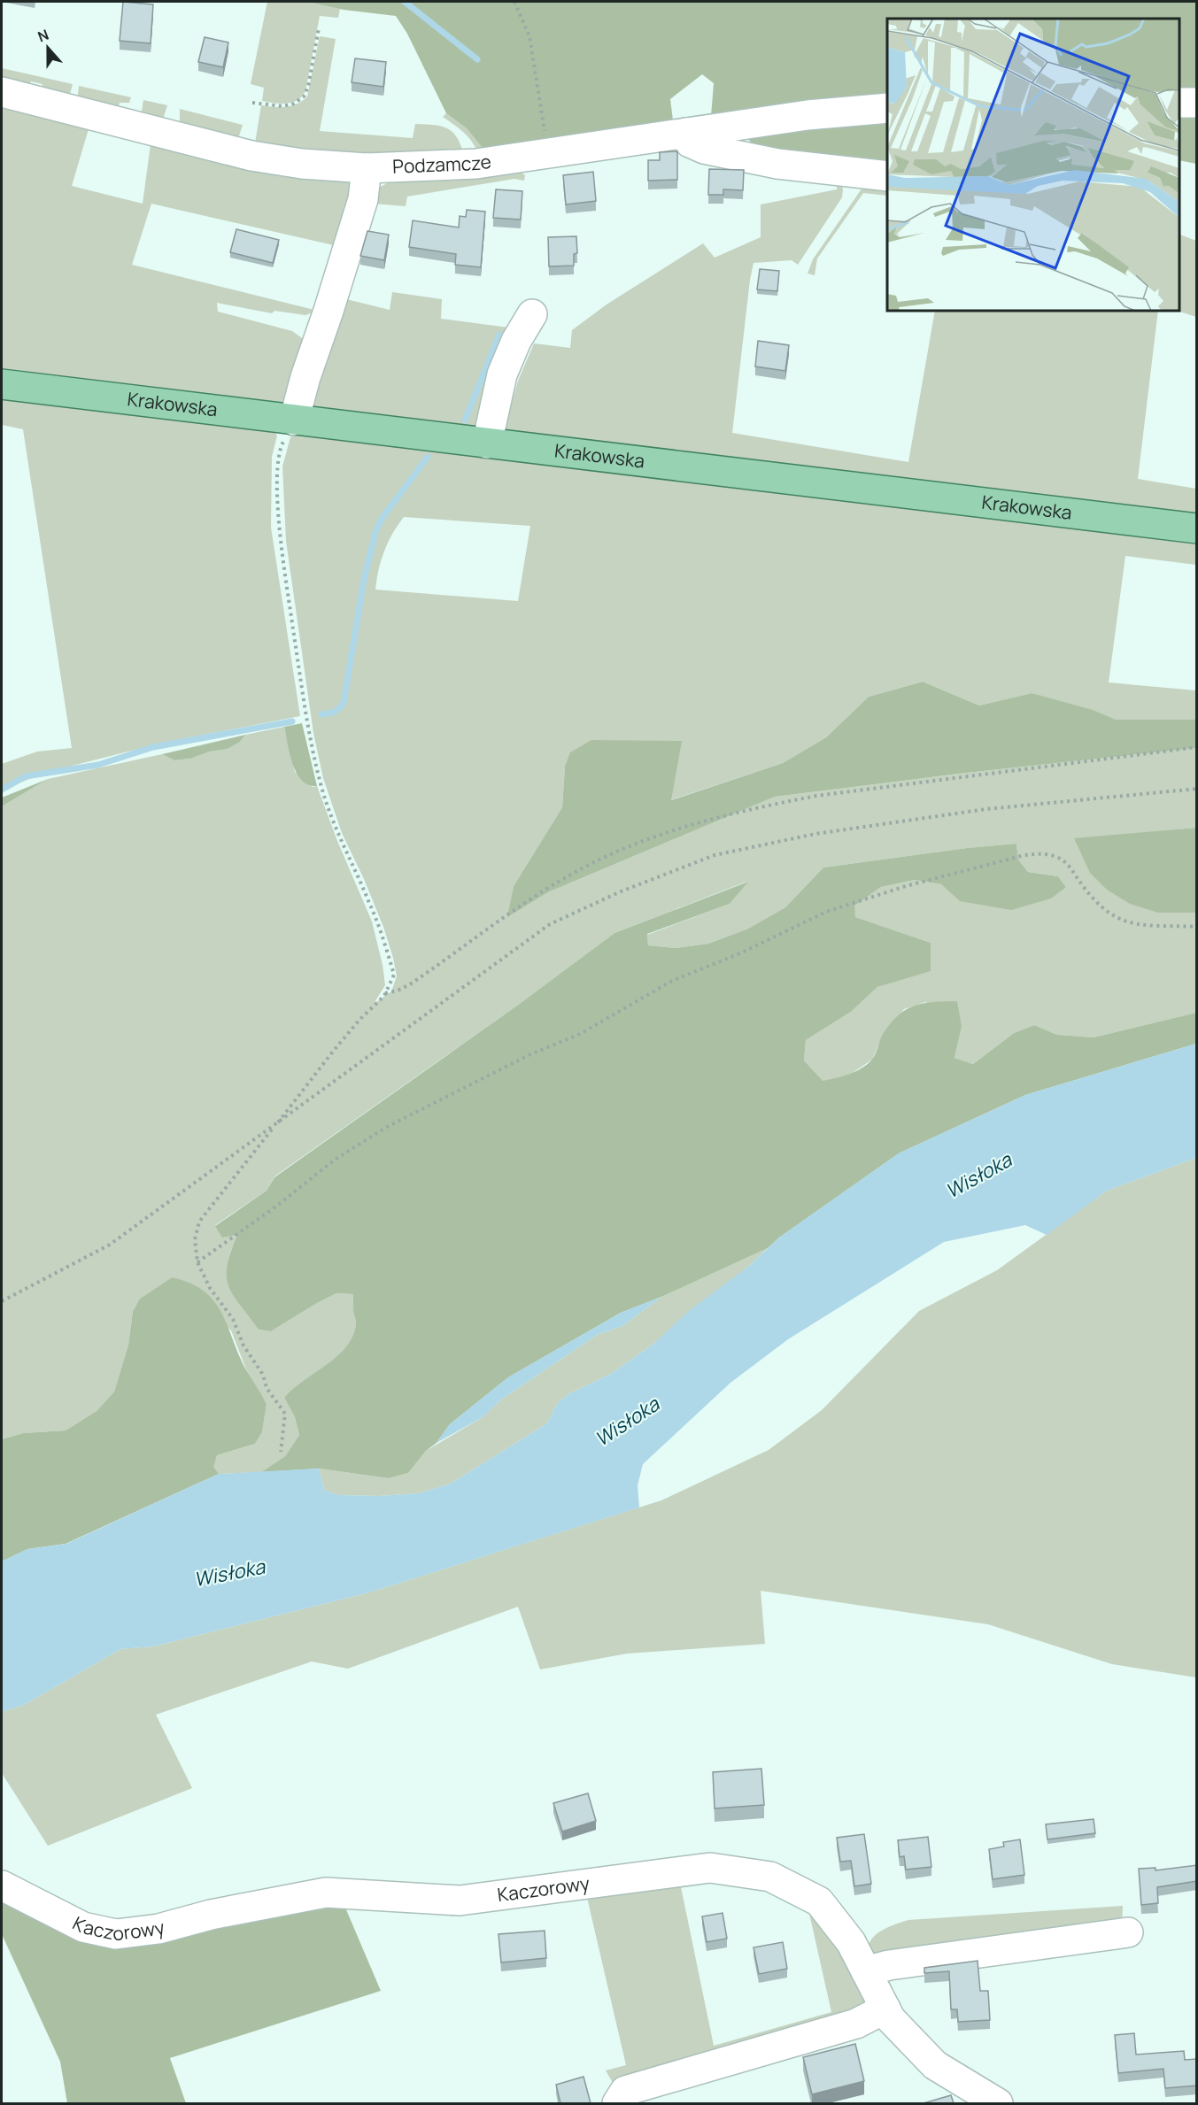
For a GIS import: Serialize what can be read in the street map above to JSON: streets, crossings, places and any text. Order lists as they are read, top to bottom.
{
  "streets": {
    "main road": ["Krakowska"],
    "street": ["Podzamcze", "Kaczorowy"]
  },
  "water": ["Wisłoka"],
  "north": "top"
}
